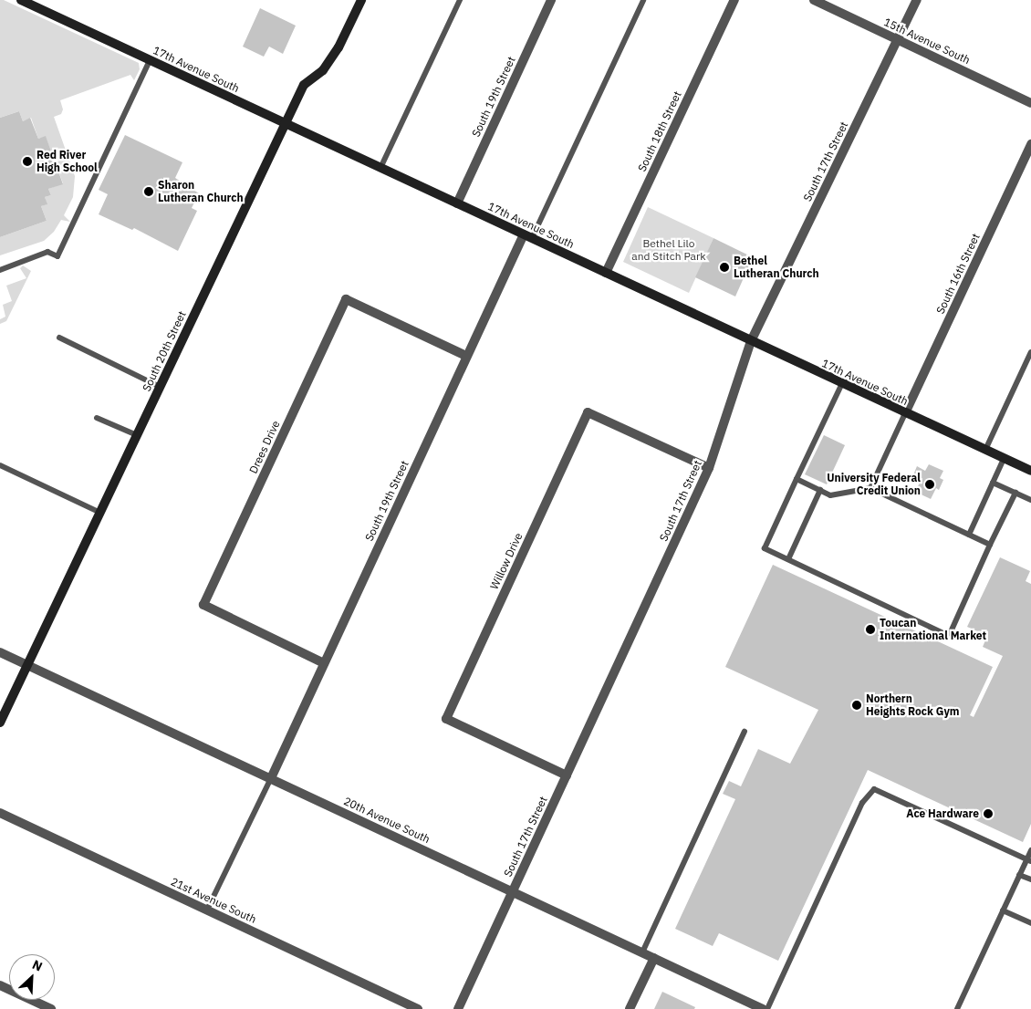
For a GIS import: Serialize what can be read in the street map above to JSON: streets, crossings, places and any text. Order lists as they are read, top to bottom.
{
  "streets": {
    "street": [
      "15th Avenue South",
      "17th Avenue South",
      "South 19th Street",
      "South 18th Street",
      "South 17th Street",
      "South 16th Street",
      "South 20th Street",
      "Drees Drive",
      "Willow Drive",
      "20th Avenue South",
      "21st Avenue South"
    ]
  },
  "crossings": [
    ["15th Avenue South", "South 17th Street"],
    ["17th Avenue South", "South 19th Street"],
    ["17th Avenue South", "South 18th Street"],
    ["17th Avenue South", "South 17th Street"],
    ["17th Avenue South", "South 16th Street"],
    ["17th Avenue South", "South 20th Street"],
    ["South 19th Street", "Drees Drive"],
    ["South 19th Street", "20th Avenue South"],
    ["South 17th Street", "Willow Drive"],
    ["South 17th Street", "20th Avenue South"],
    ["South 20th Street", "20th Avenue South"]
  ],
  "parks": ["Bethel Lilo and Stitch Park"],
  "places": [
    "Red River High School",
    "Sharon Lutheran Church",
    "Bethel Lutheran Church",
    "University Federal Credit Union",
    "Toucan International Market",
    "Northern Heights Rock Gym",
    "Ace Hardware"
  ],
  "north": "top right"
}
